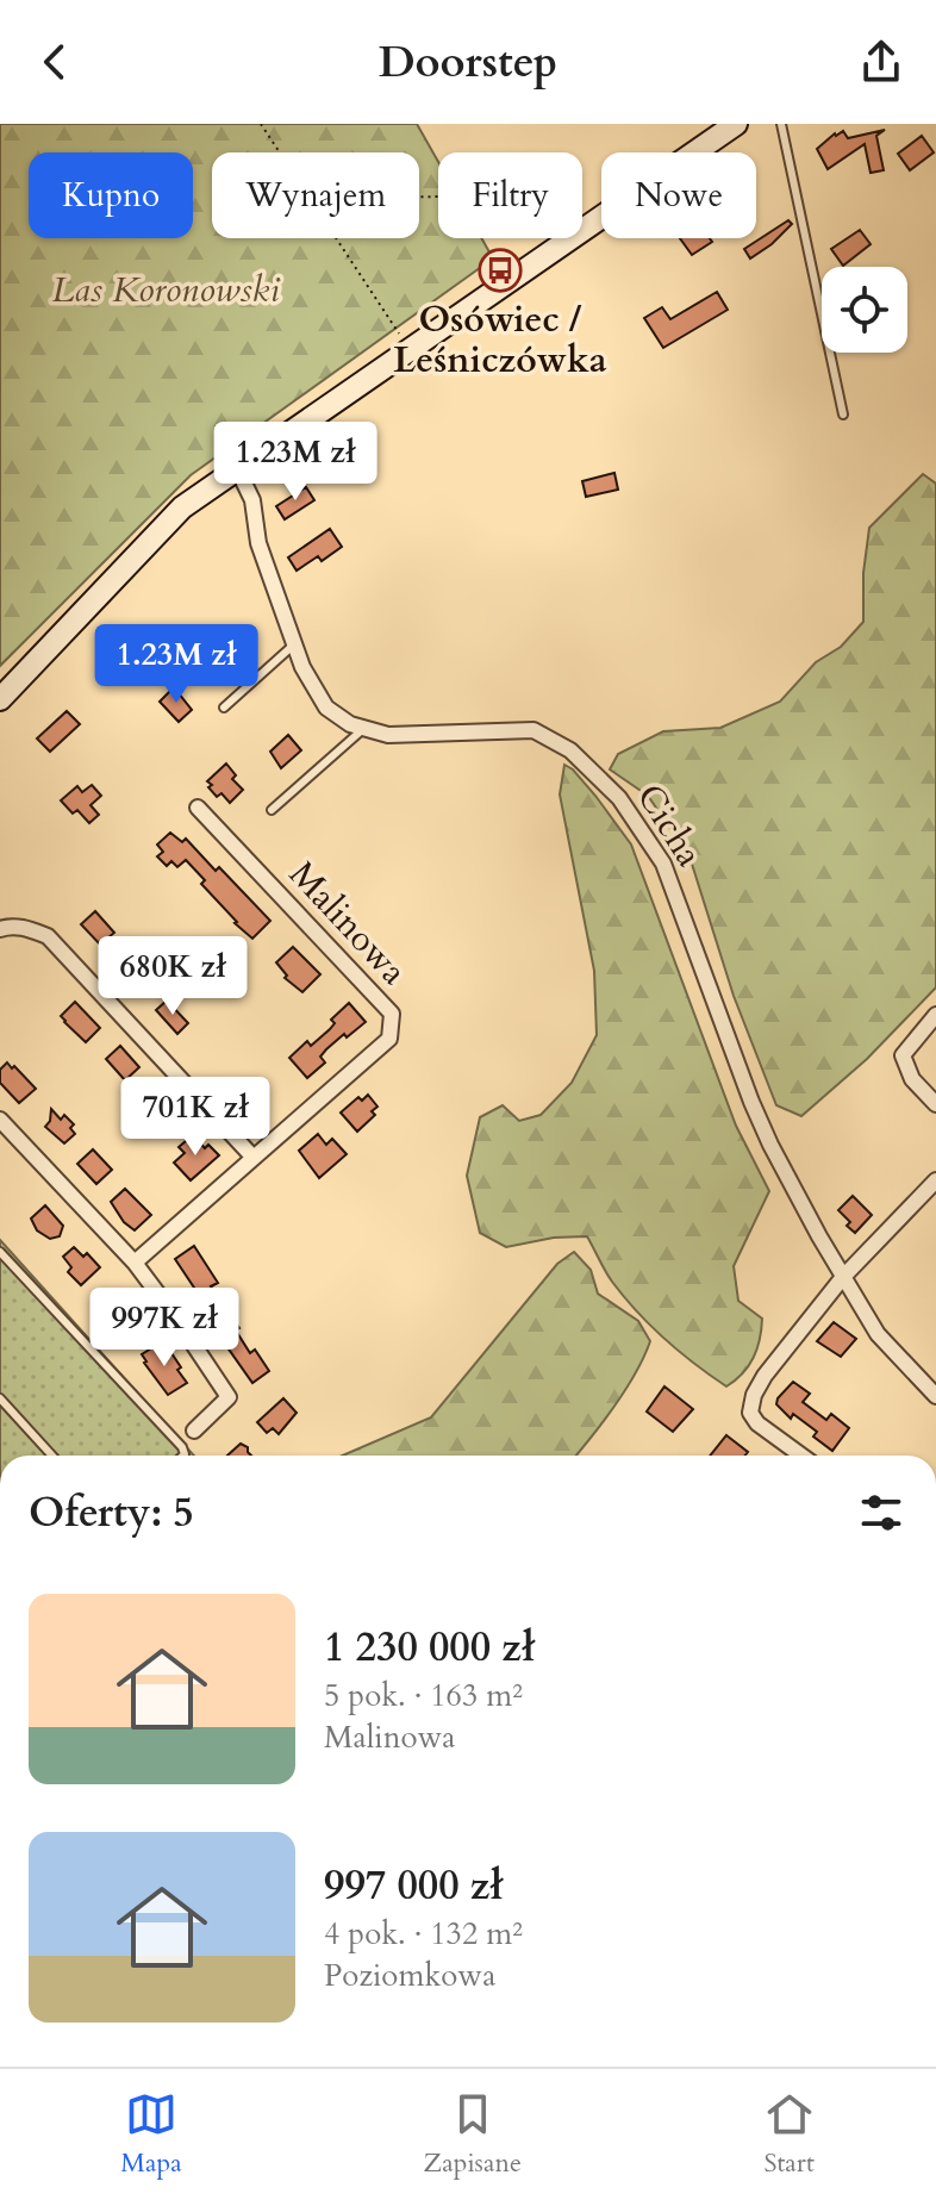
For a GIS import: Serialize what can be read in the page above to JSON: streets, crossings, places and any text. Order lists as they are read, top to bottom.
{
  "streets": {
    "street": ["Cicha", "Malinowa"]
  },
  "parks": ["Las Koronowski"],
  "places": {
    "bus stop": ["Osówiec / Leśniczówka"]
  },
  "page": {
    "header": "Doorstep",
    "chip": [
      "Kupno",
      "Wynajem",
      "Filtry",
      "Nowe"
    ],
    "price": [
      "1.23M zł",
      "1.23M zł",
      "680K zł",
      "701K zł",
      "997K zł"
    ],
    "heading": "Oferty: 5",
    "list": [
      {
        "name": "1 230 000 zł",
        "note": "5 pok. · 163 m² · Malinowa"
      },
      {
        "name": "997 000 zł",
        "note": "4 pok. · 132 m² · Poziomkowa"
      }
    ],
    "tabs": ["Mapa", "Zapisane", "Start"]
  }
}
